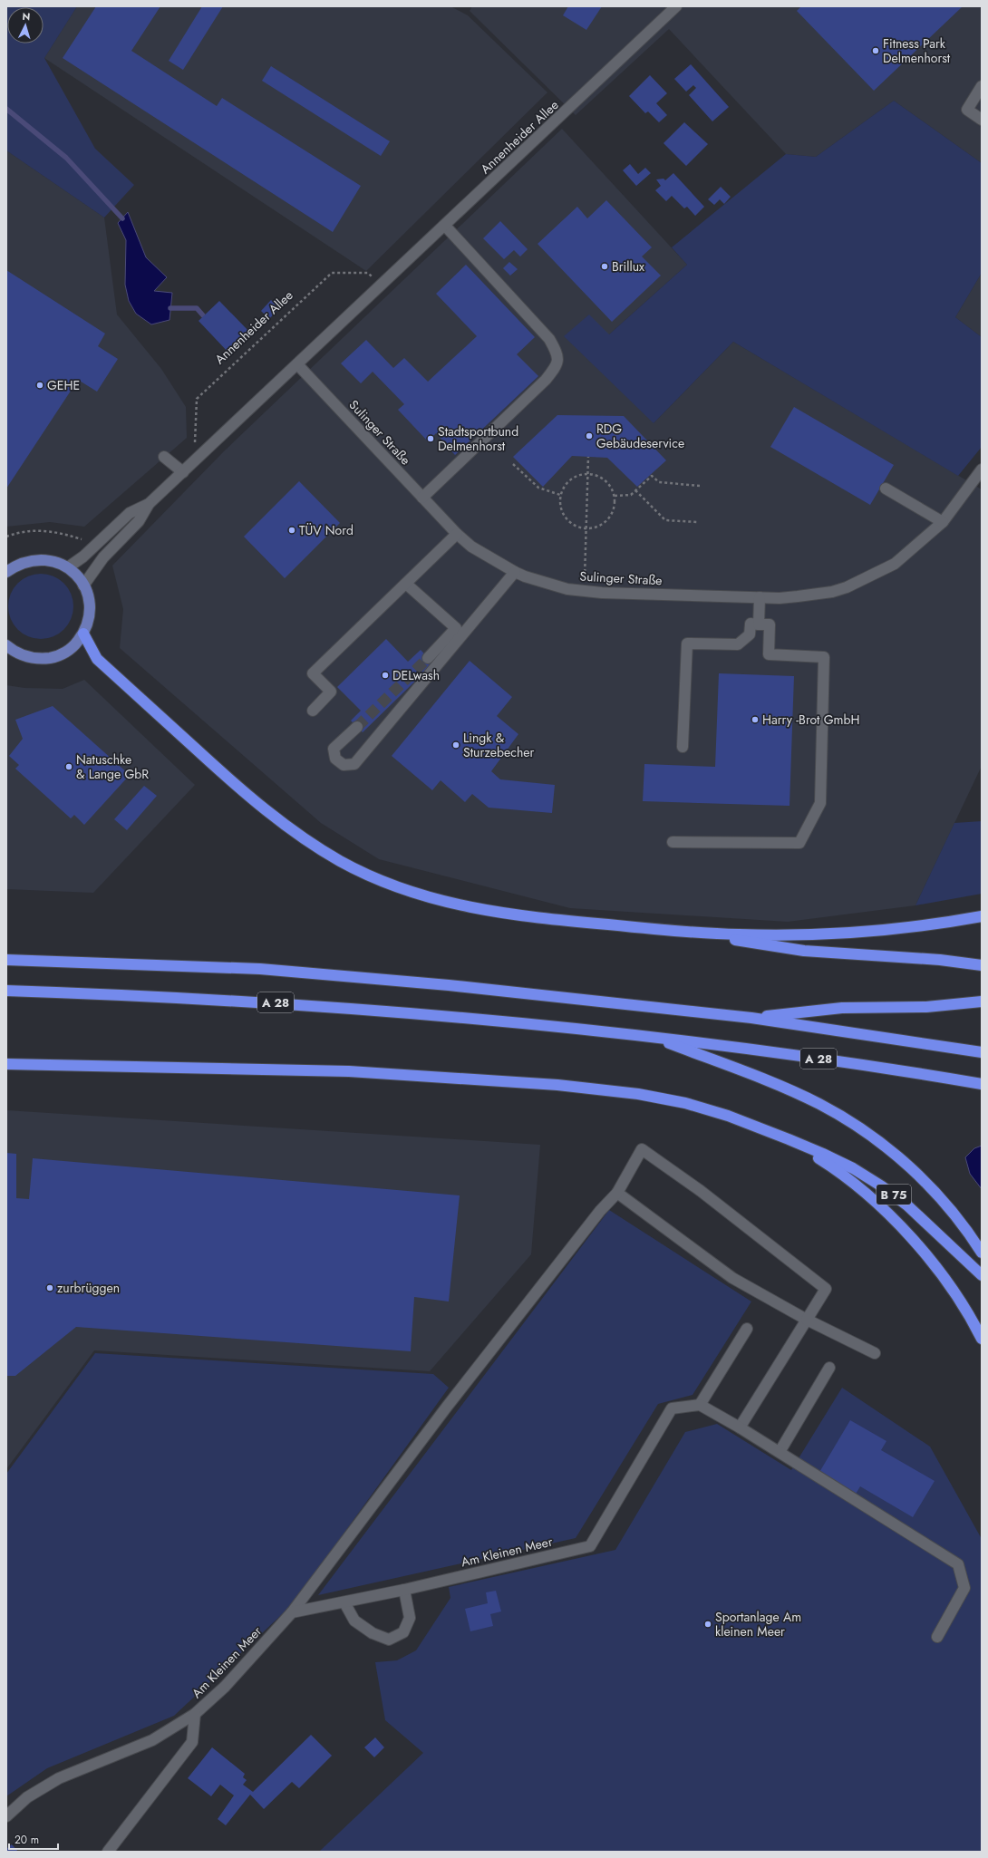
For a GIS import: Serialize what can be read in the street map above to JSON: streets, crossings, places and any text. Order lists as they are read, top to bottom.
{
  "streets": {
    "highway": ["A 28", "B 75"],
    "street": ["Annenheider Allee", "Sulinger Straße", "Am Kleinen Meer"]
  },
  "crossings": [
    ["Annenheider Allee", "Sulinger Straße"]
  ],
  "places": [
    "Fitness Park Delmenhorst",
    "Brillux",
    "GEHE",
    "RDG Gebäudeservice",
    "Stadtsportbund Delmenhorst",
    "TÜV Nord",
    "DELwash",
    "Harry -Brot GmbH",
    "Lingk & Sturzebecher",
    "Natuschke & Lange GbR",
    "zurbrüggen",
    "Sportanlage Am kleinen Meer"
  ],
  "scale_bar": "20 m",
  "north": "top"
}
